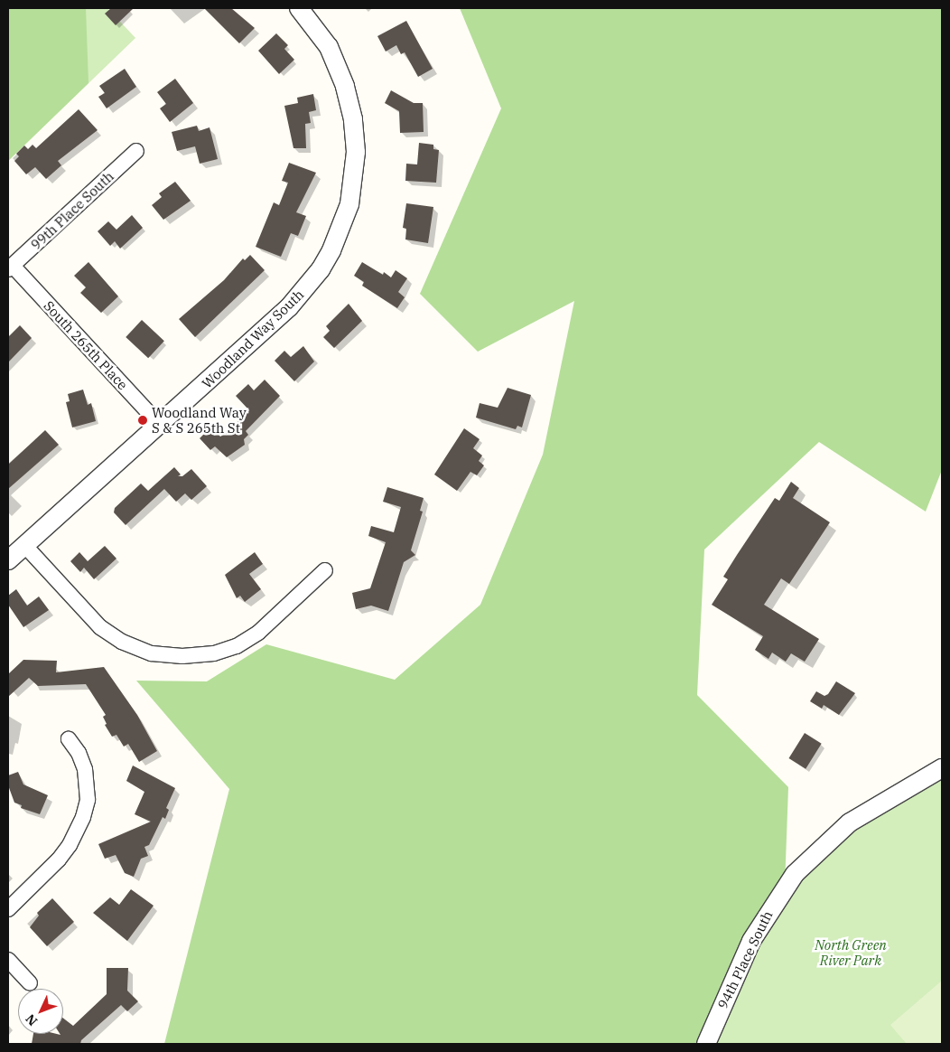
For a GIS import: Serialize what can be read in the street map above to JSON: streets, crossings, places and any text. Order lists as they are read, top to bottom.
{
  "streets": {
    "street": [
      "99th Place South",
      "Woodland Way South",
      "South 265th Place",
      "94th Place South"
    ]
  },
  "crossings": [
    ["99th Place South", "South 265th Place"],
    ["Woodland Way South", "South 265th Place"]
  ],
  "parks": ["North Green River Park"],
  "places": ["Woodland Way S & S 265th St"],
  "north": "bottom left"
}
